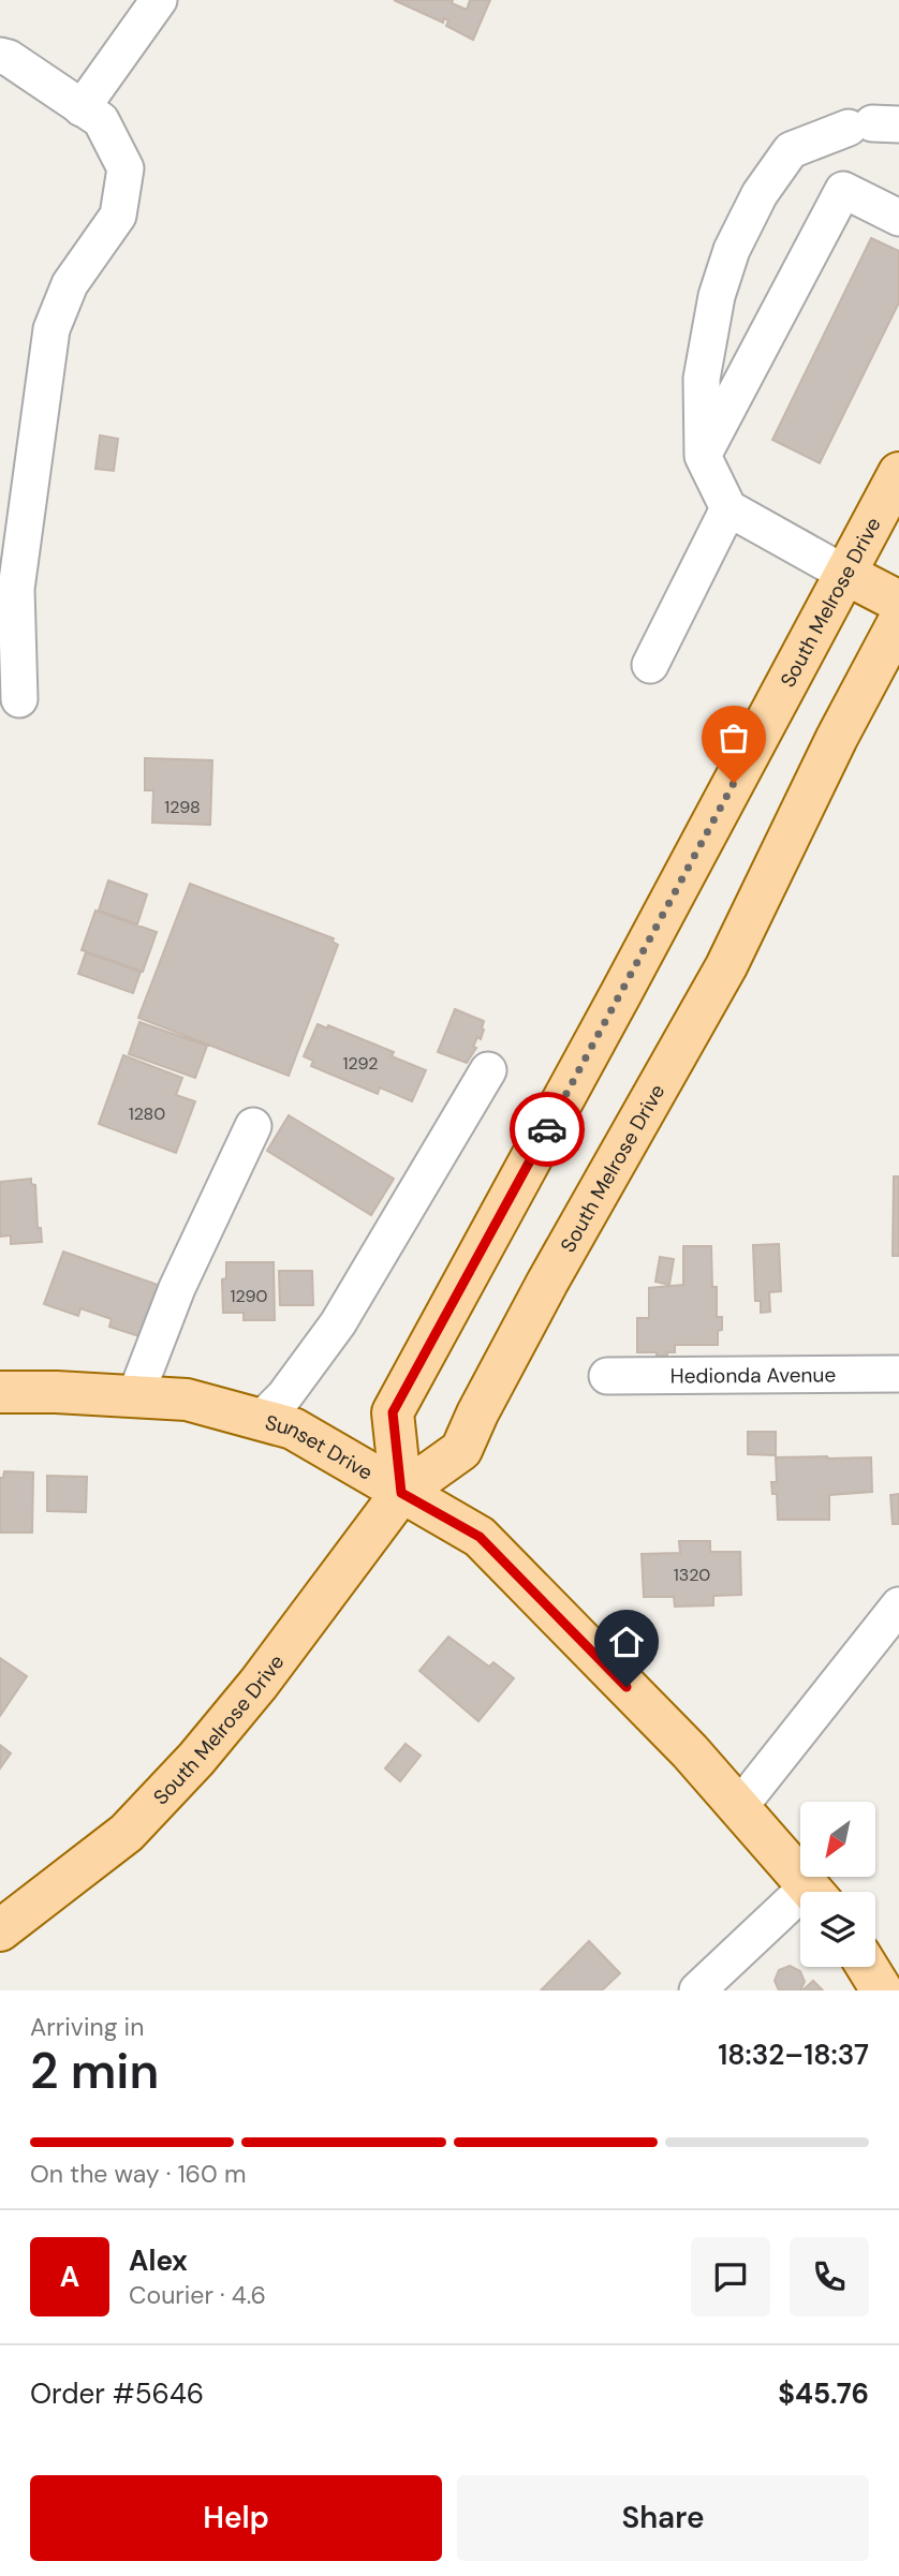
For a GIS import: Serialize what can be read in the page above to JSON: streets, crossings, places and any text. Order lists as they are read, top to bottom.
{
  "streets": {
    "main road": ["South Melrose Drive", "Sunset Drive"],
    "street": ["Hedionda Avenue"]
  },
  "crossings": [
    ["South Melrose Drive", "Sunset Drive"]
  ],
  "house_numbers": [
    "1298",
    "1292",
    "1280",
    "1290",
    "1320"
  ],
  "north": "bottom left",
  "page": {
    "heading": ["2 min", "Arriving in", "18:32–18:37"],
    "panel": [
      "Alex",
      "Courier · 4.6",
      "Order #5646",
      "$45.76"
    ],
    "bar": "On the way · 160 m",
    "round": "A",
    "buttons": ["Help", "Share"]
  }
}
